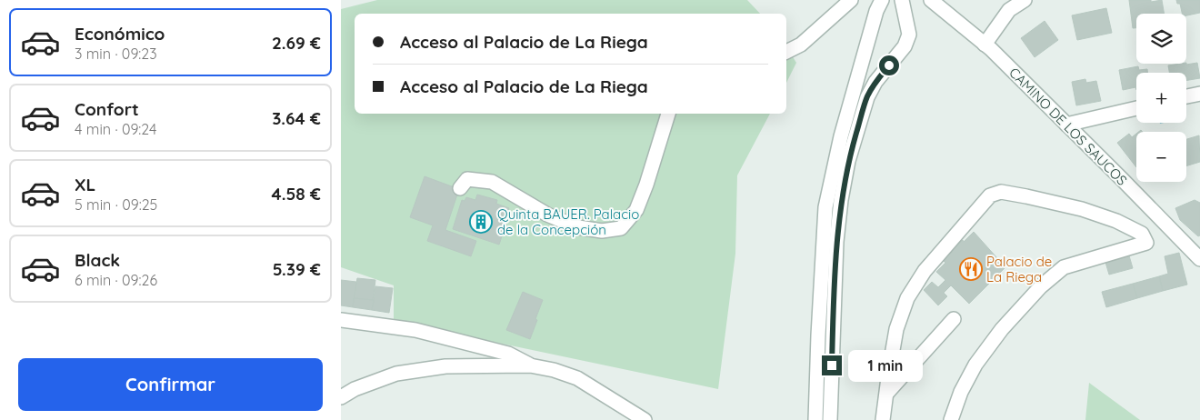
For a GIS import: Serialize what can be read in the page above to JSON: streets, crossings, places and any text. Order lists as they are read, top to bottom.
{
  "streets": {
    "street": ["CAMINO DE LOS SAUCOS"]
  },
  "places": {
    "building": ["Quinta BAUER. Palacio de la Concepción"],
    "restaurant": ["Palacio de La Riega"]
  },
  "page": {
    "list": [
      {
        "name": "Económico",
        "note": "3 min · 09:23",
        "value": "2.69 €"
      },
      {
        "name": "Confort",
        "note": "4 min · 09:24",
        "value": "3.64 €"
      },
      {
        "name": "XL",
        "note": "5 min · 09:25",
        "value": "4.58 €"
      },
      {
        "name": "Black",
        "note": "6 min · 09:26",
        "value": "5.39 €"
      }
    ],
    "map_buttons": ["+", "−"],
    "banner": ["Acceso al Palacio de La Riega", "Acceso al Palacio de La Riega"],
    "buttons": "Confirmar",
    "bubble": "1 min"
  }
}
